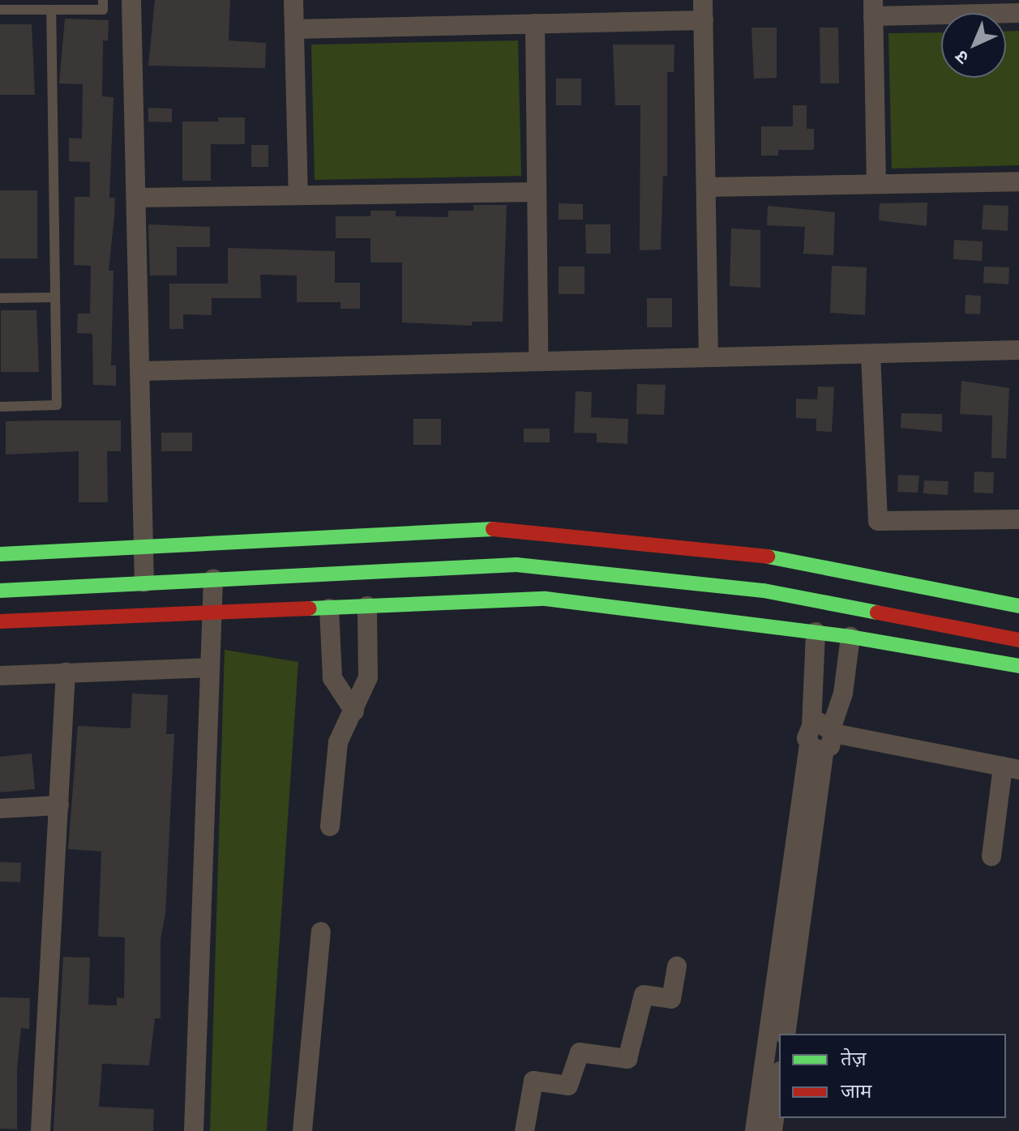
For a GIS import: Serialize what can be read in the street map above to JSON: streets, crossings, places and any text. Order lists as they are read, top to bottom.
{
  "legend": ["तेज़", "जाम"],
  "north": "bottom left"
}
